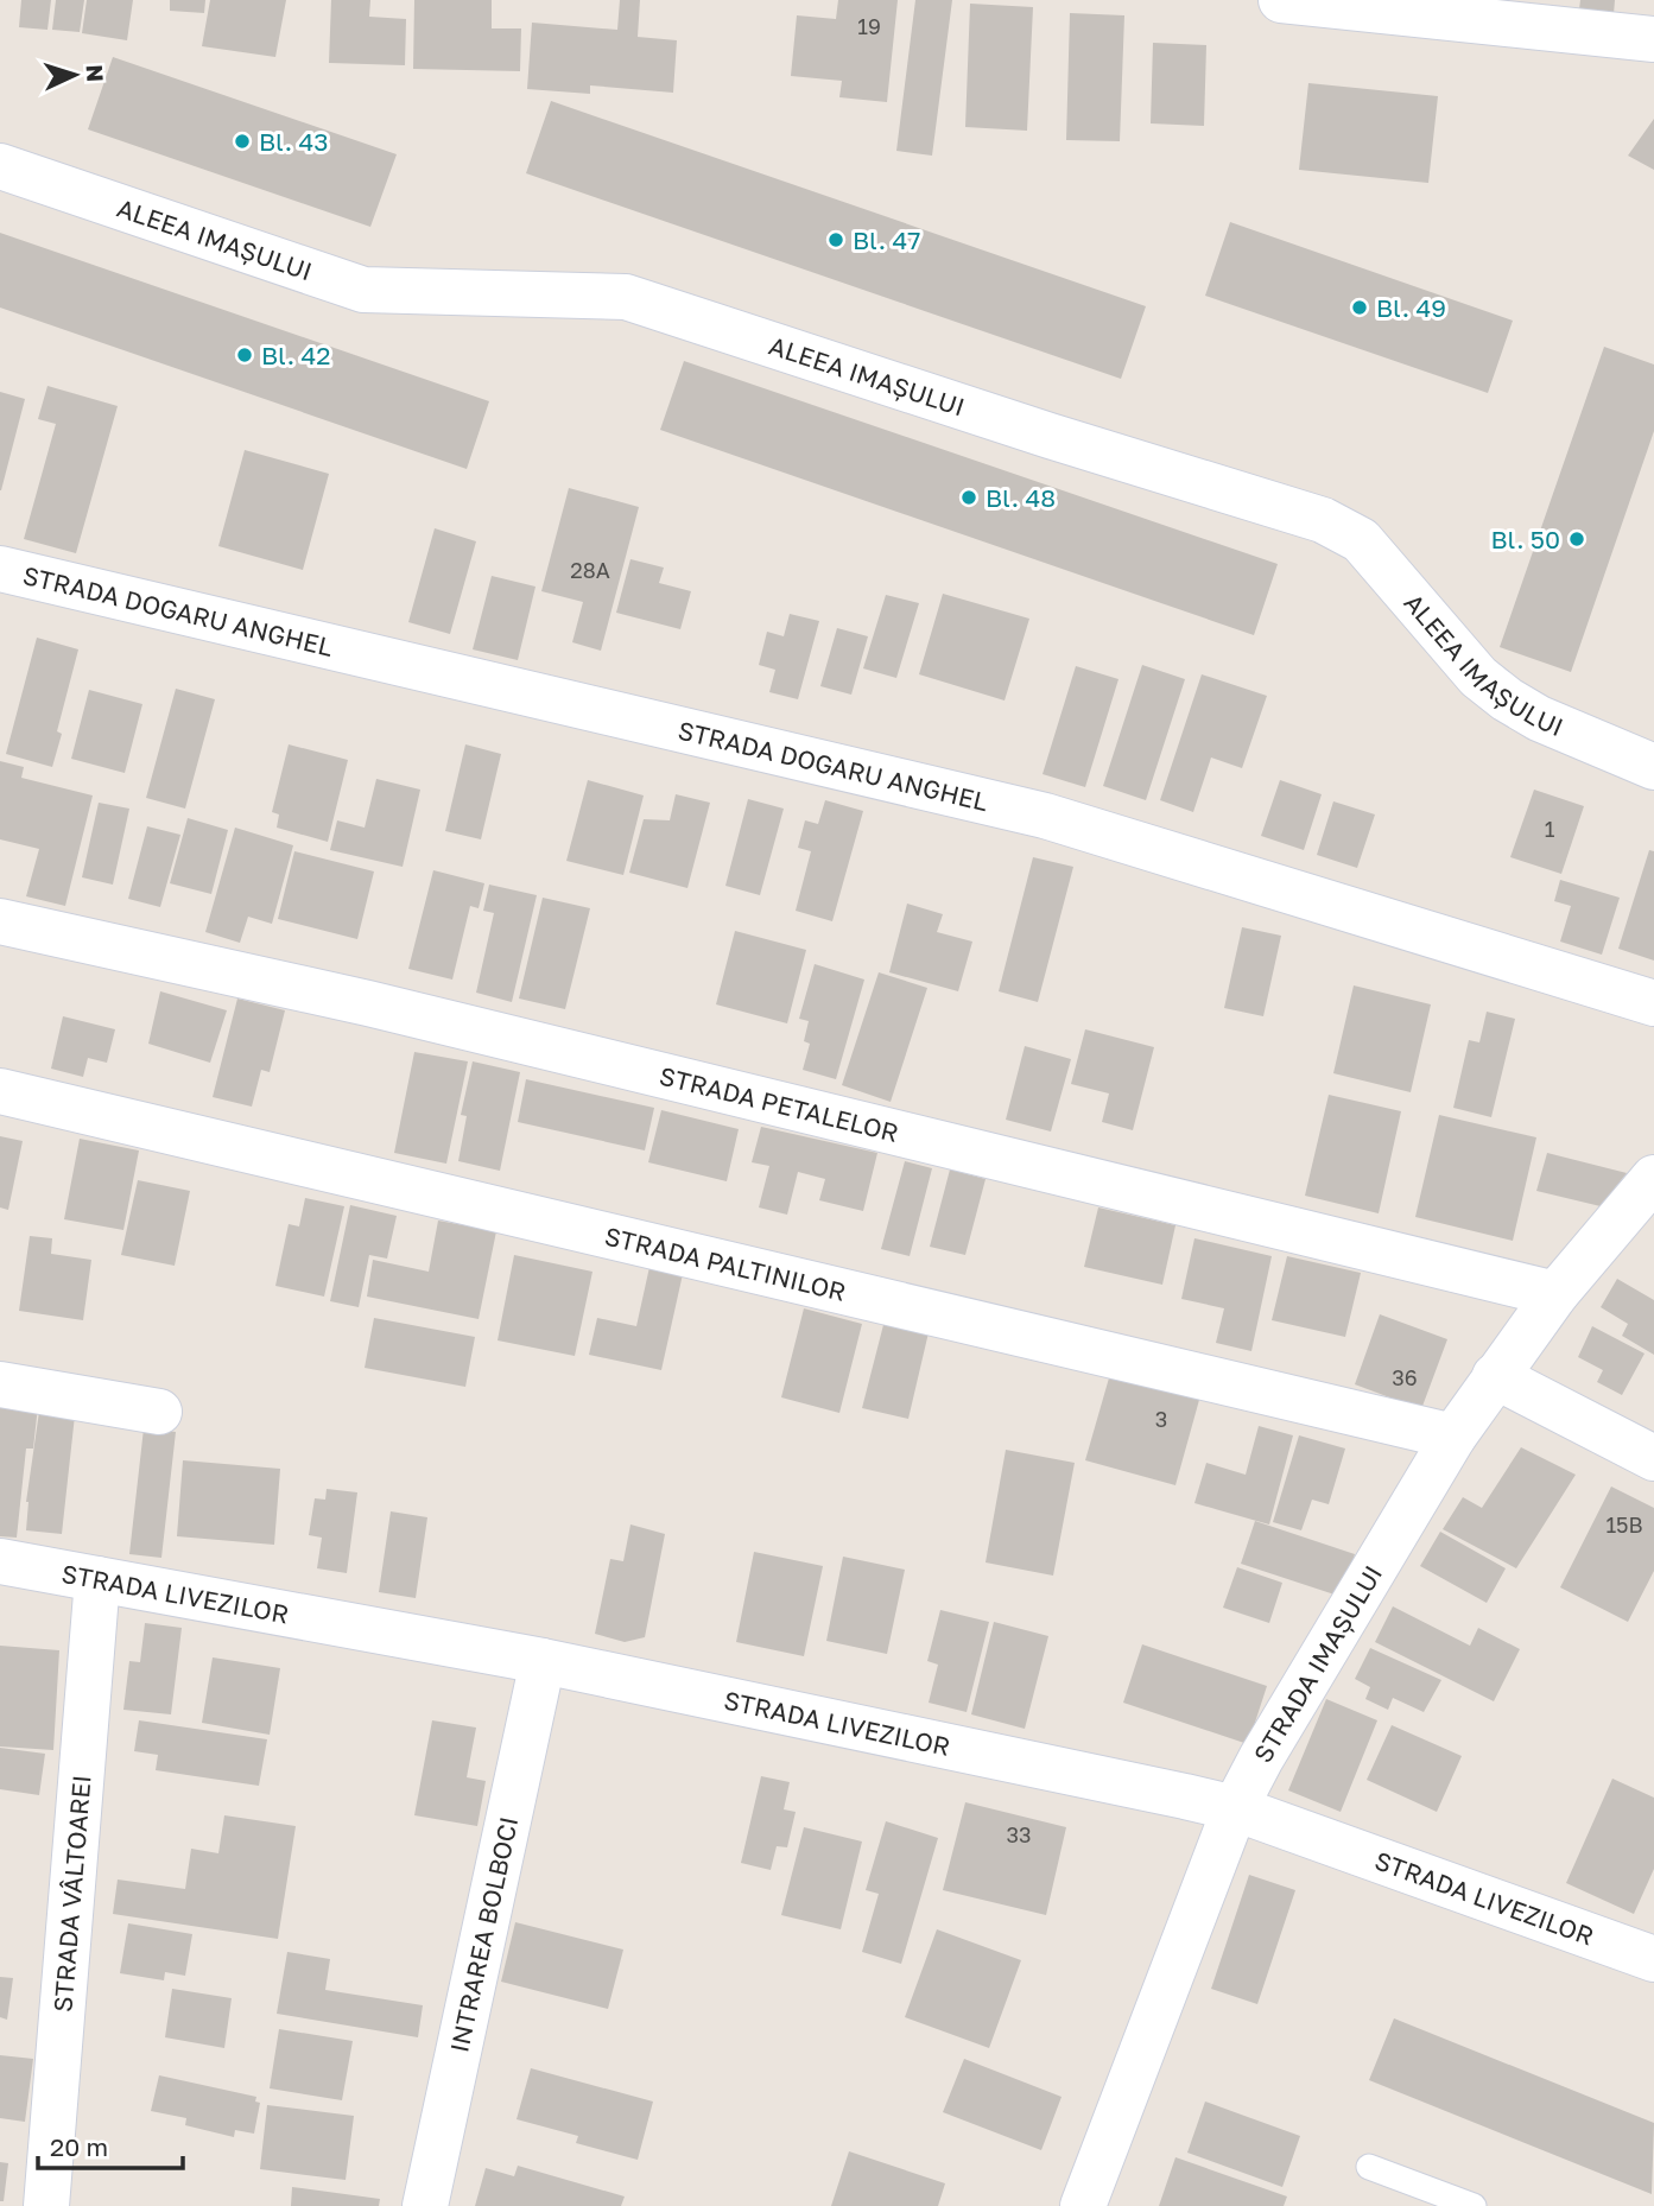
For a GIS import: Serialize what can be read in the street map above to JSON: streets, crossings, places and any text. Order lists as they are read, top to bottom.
{
  "streets": {
    "street": [
      "ALEEA IMAȘULUI",
      "STRADA DOGARU ANGHEL",
      "STRADA PETALELOR",
      "STRADA PALTINILOR",
      "STRADA LIVEZILOR",
      "STRADA IMAȘULUI",
      "STRADA VÂLTOAREI",
      "INTRAREA BOLBOCI"
    ]
  },
  "crossings": [
    ["STRADA PETALELOR", "STRADA IMAȘULUI"],
    ["STRADA PALTINILOR", "STRADA IMAȘULUI"],
    ["STRADA LIVEZILOR", "STRADA IMAȘULUI"],
    ["STRADA LIVEZILOR", "STRADA VÂLTOAREI"],
    ["STRADA LIVEZILOR", "INTRAREA BOLBOCI"]
  ],
  "places": [
    "Bl. 43",
    "Bl. 47",
    "Bl. 49",
    "Bl. 42",
    "Bl. 48",
    "Bl. 50"
  ],
  "house_numbers": [
    "19",
    "28A",
    "1",
    "36",
    "3",
    "15B",
    "33"
  ],
  "scale_bar": "20 m",
  "north": "right"
}
